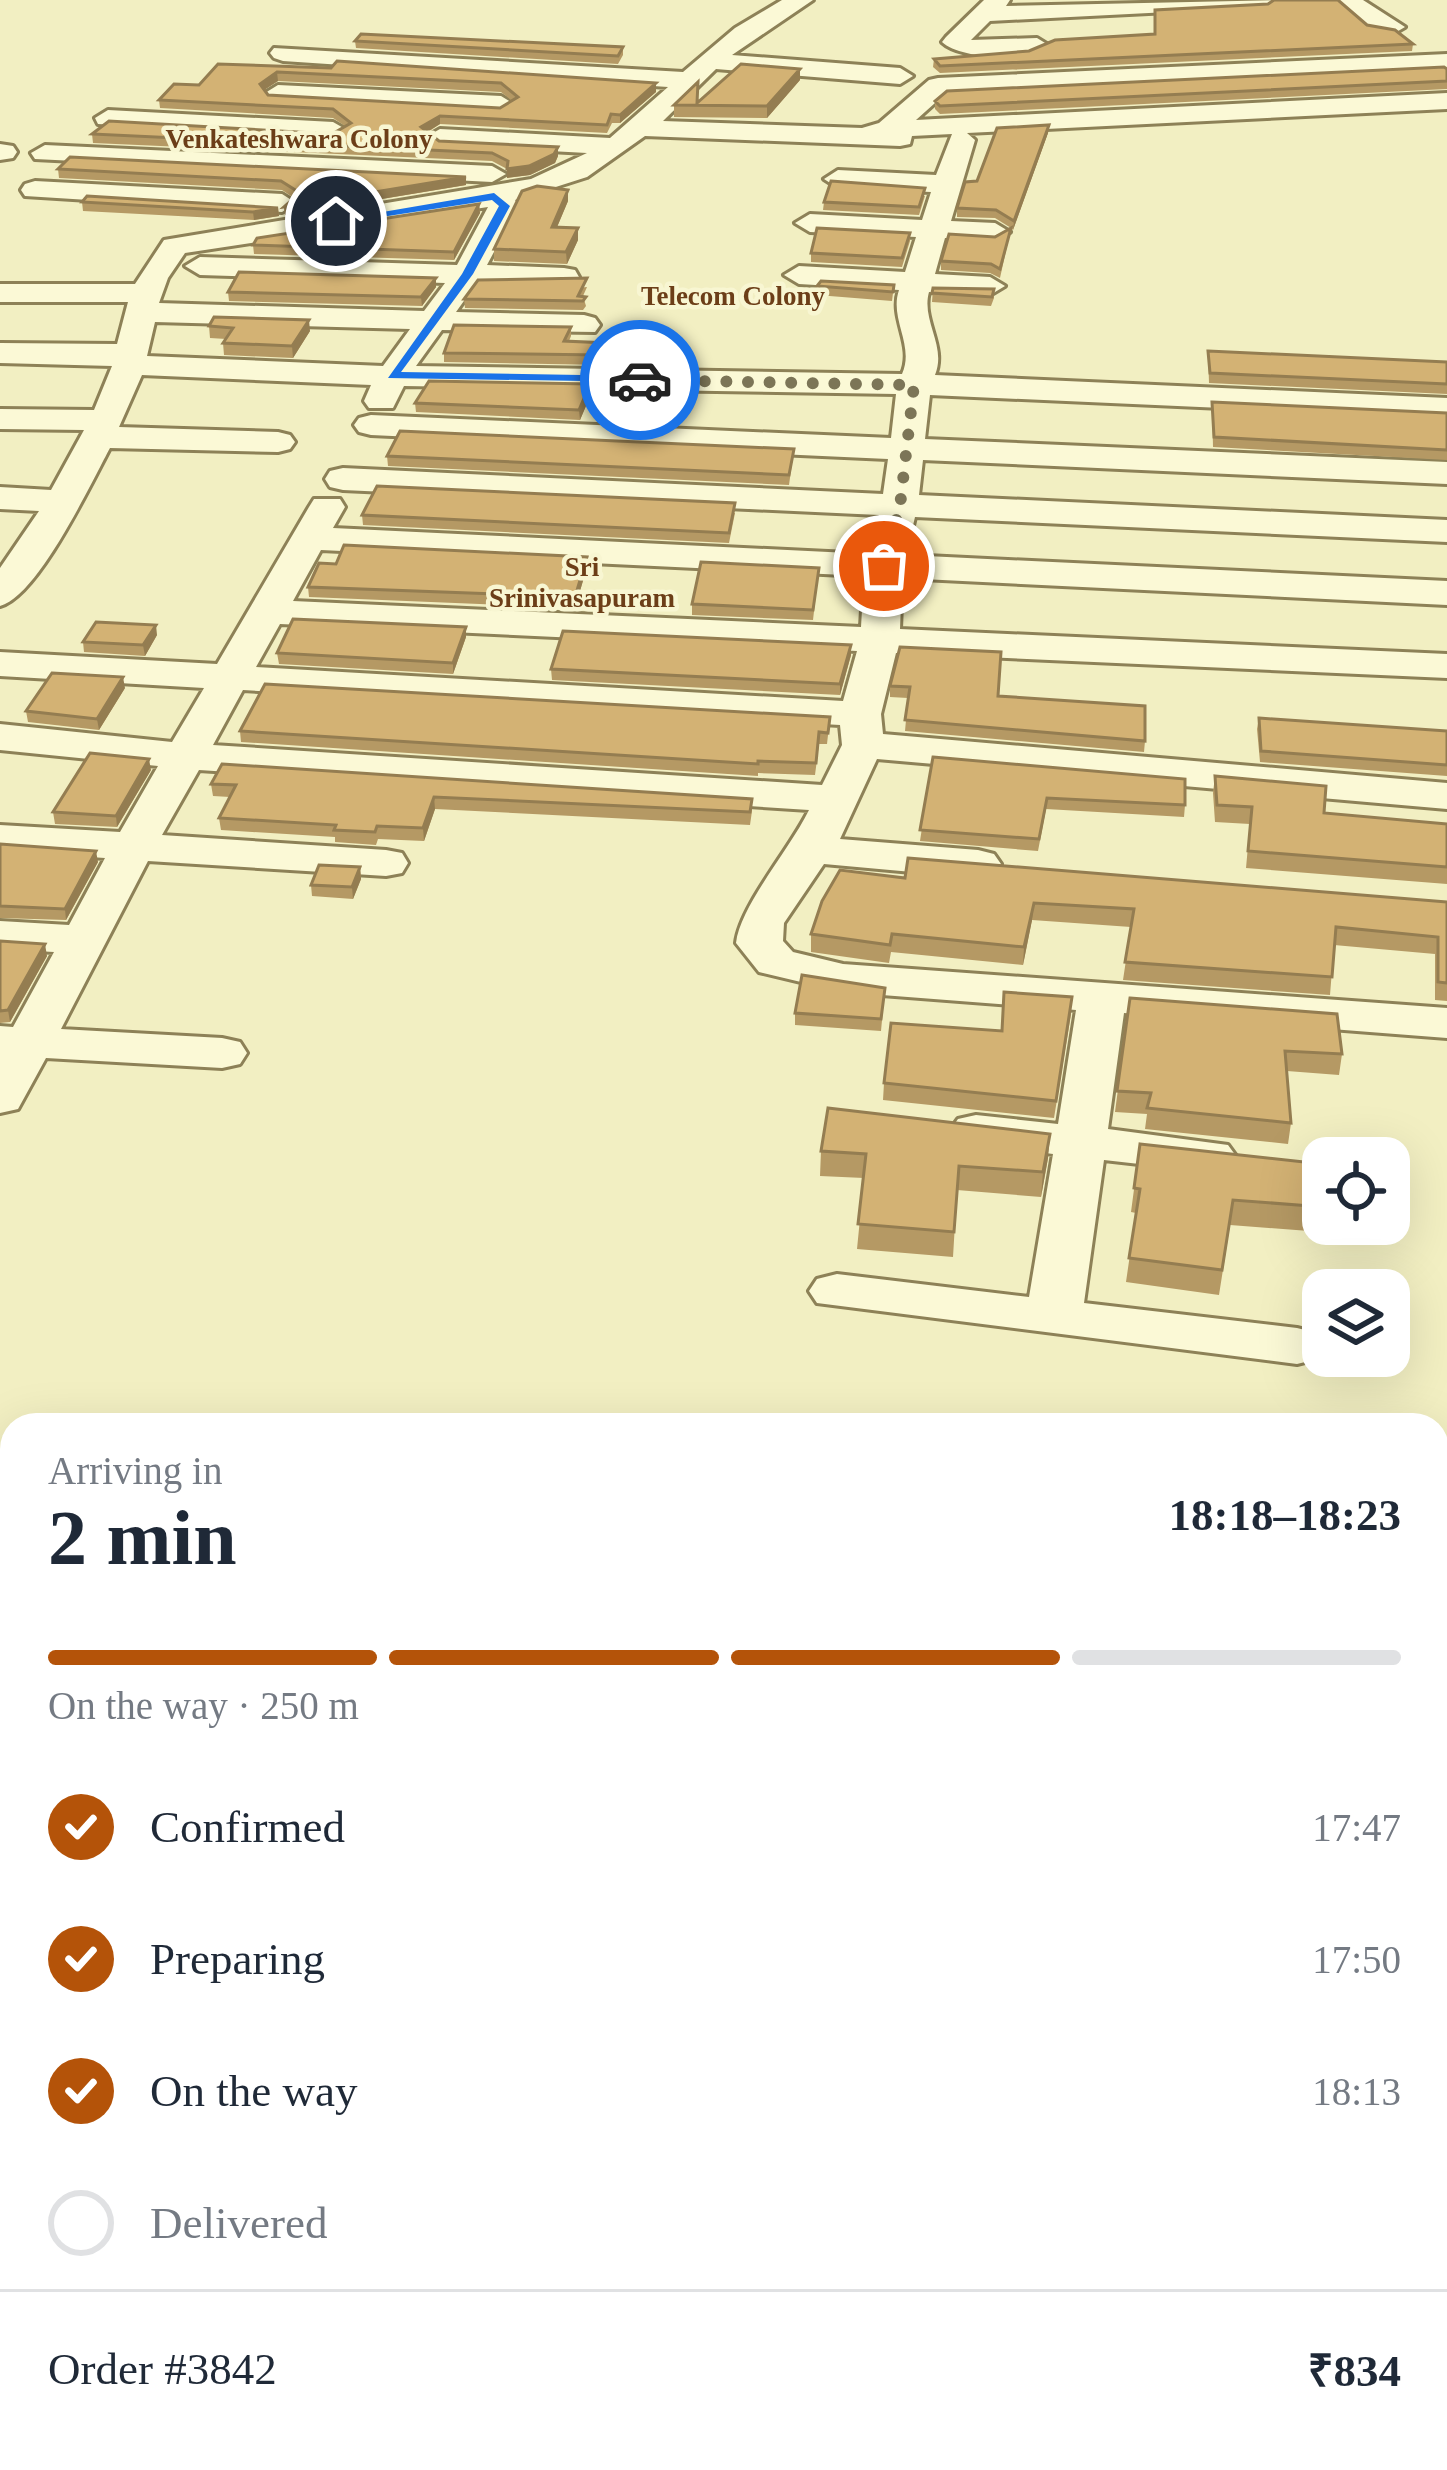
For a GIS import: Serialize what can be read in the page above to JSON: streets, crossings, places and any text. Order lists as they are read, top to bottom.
{
  "districts": ["Venkateshwara Colony", "Telecom Colony", "Sri Srinivasapuram"],
  "page": {
    "heading": ["2 min", "Arriving in", "18:18–18:23"],
    "panel": ["Order #3842", "₹834"],
    "bar": "On the way · 250 m",
    "list": [
      ["Confirmed", "17:47"],
      ["Preparing", "17:50"],
      ["On the way", "18:13"],
      "Delivered"
    ]
  }
}
